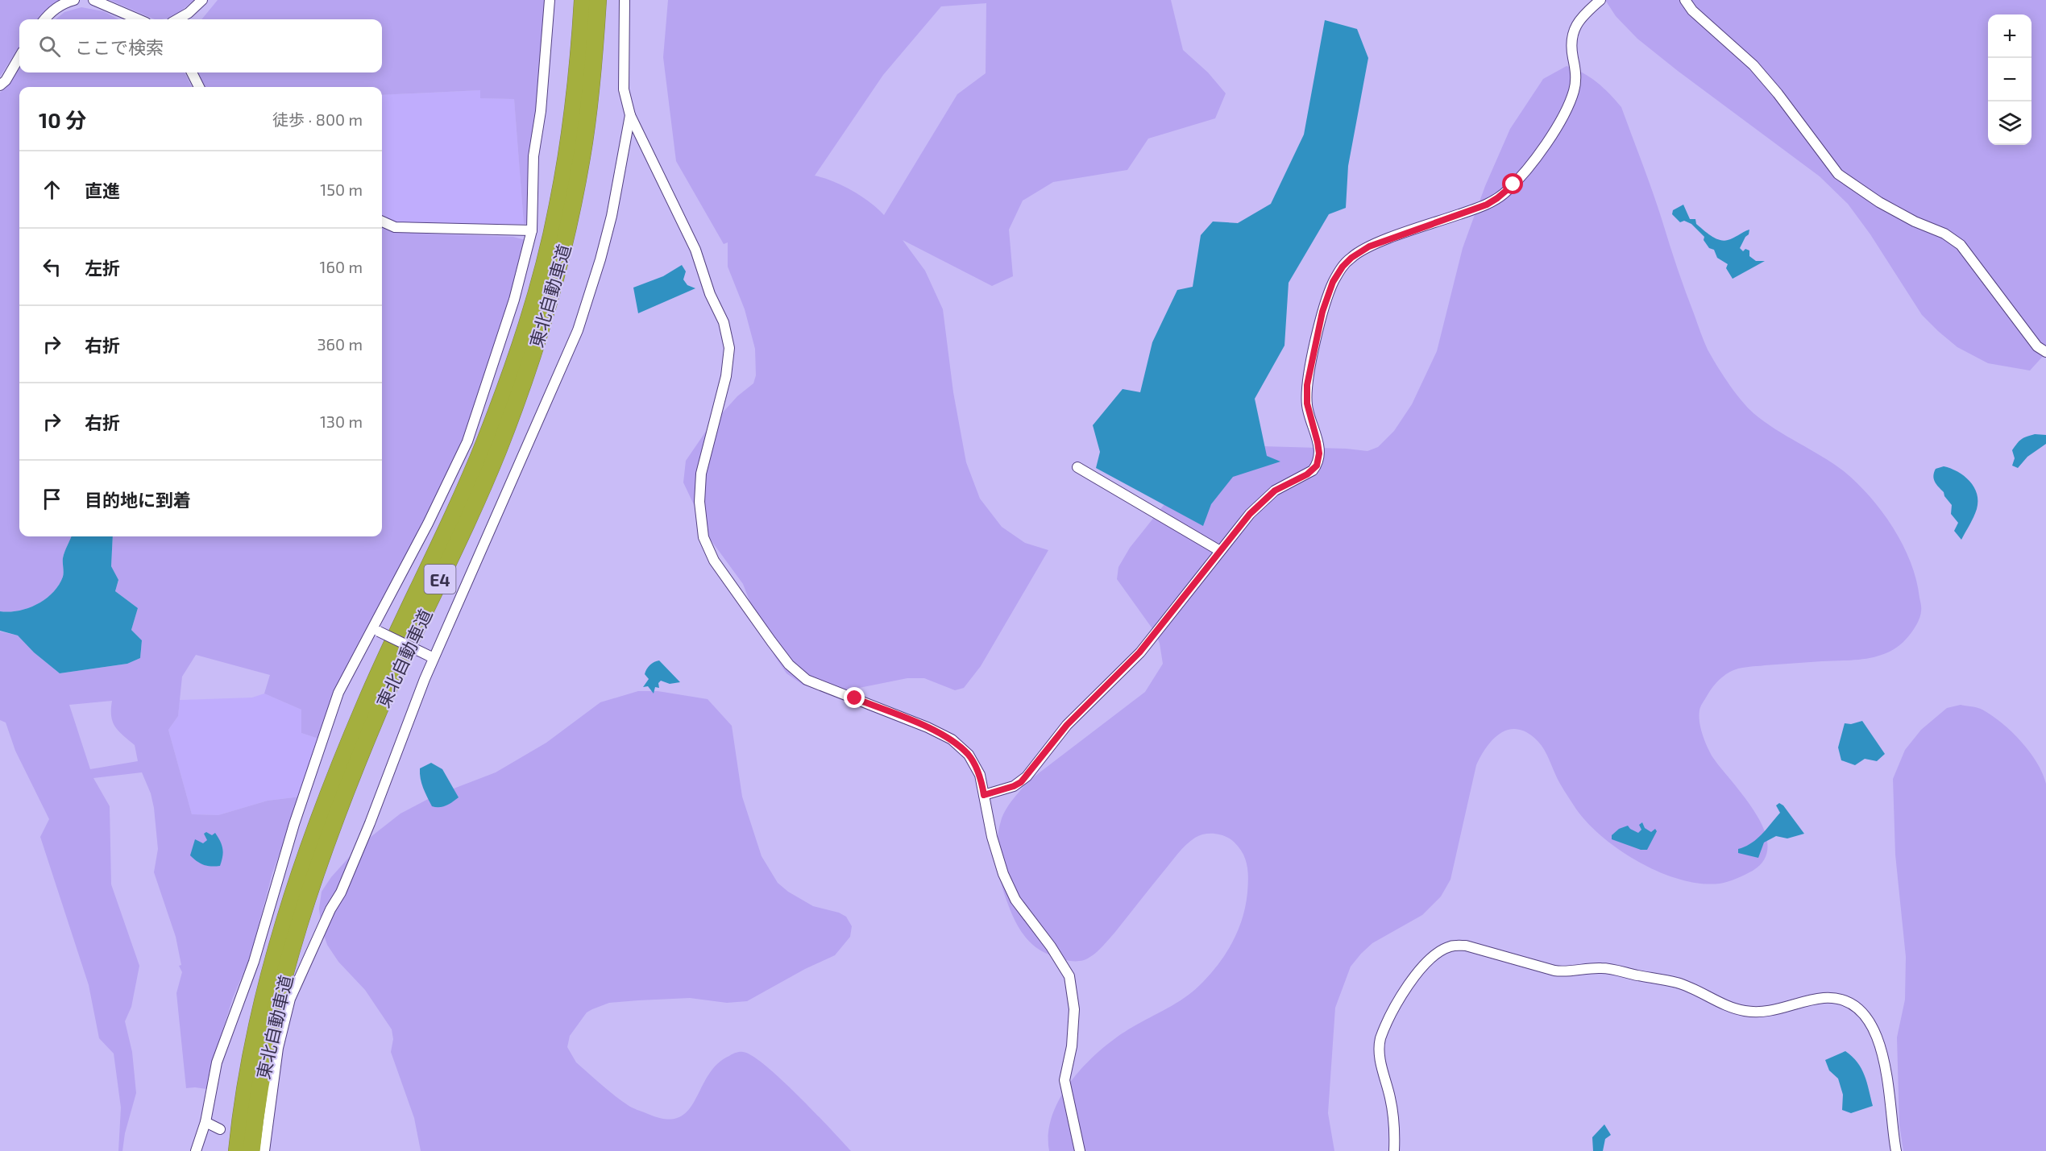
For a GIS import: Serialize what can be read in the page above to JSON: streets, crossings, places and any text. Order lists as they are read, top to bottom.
{
  "streets": {
    "highway": ["東北自動車道", "E4"]
  },
  "page": {
    "map_buttons": ["+", "−"],
    "search": "ここで検索",
    "heading": ["10 分", "徒歩 · 800 m"],
    "list": [
      ["直進", "150 m"],
      ["左折", "160 m"],
      ["右折", "360 m"],
      ["右折", "130 m"],
      "目的地に到着"
    ]
  }
}
